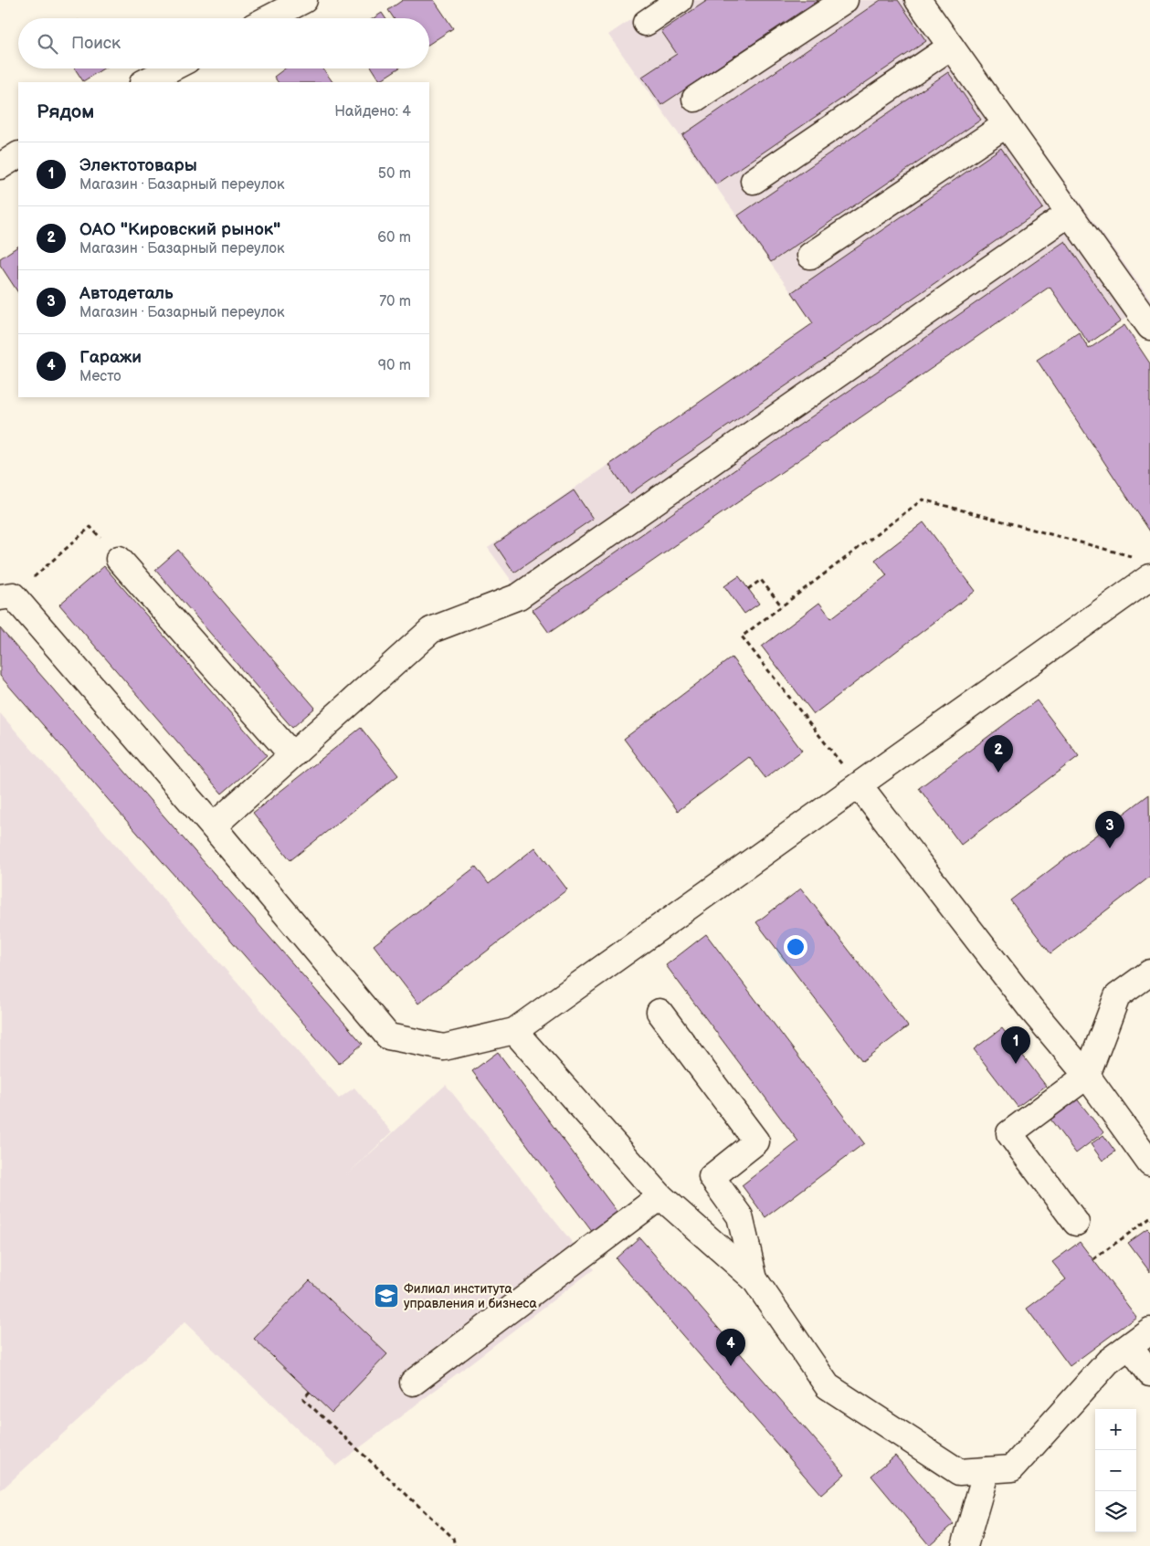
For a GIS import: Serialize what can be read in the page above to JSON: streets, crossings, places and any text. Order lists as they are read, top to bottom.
{
  "places": {
    "school or university": ["Филиал института управления и бизнеса"]
  },
  "page": {
    "search": "Поиск",
    "heading": ["Рядом", "Найдено: 4"],
    "list": [
      {
        "mark": "1",
        "name": "Электотовары",
        "note": "Магазин · Базарный переулок",
        "value": "50 m"
      },
      {
        "mark": "2",
        "name": "ОАО \"Кировский рынок\"",
        "note": "Магазин · Базарный переулок",
        "value": "60 m"
      },
      {
        "mark": "3",
        "name": "Автодеталь",
        "note": "Магазин · Базарный переулок",
        "value": "70 m"
      },
      {
        "mark": "4",
        "name": "Гаражи",
        "note": "Место",
        "value": "90 m"
      }
    ],
    "pins": [
      "2",
      "3",
      "1",
      "4"
    ],
    "map_buttons": ["+", "−"]
  }
}
